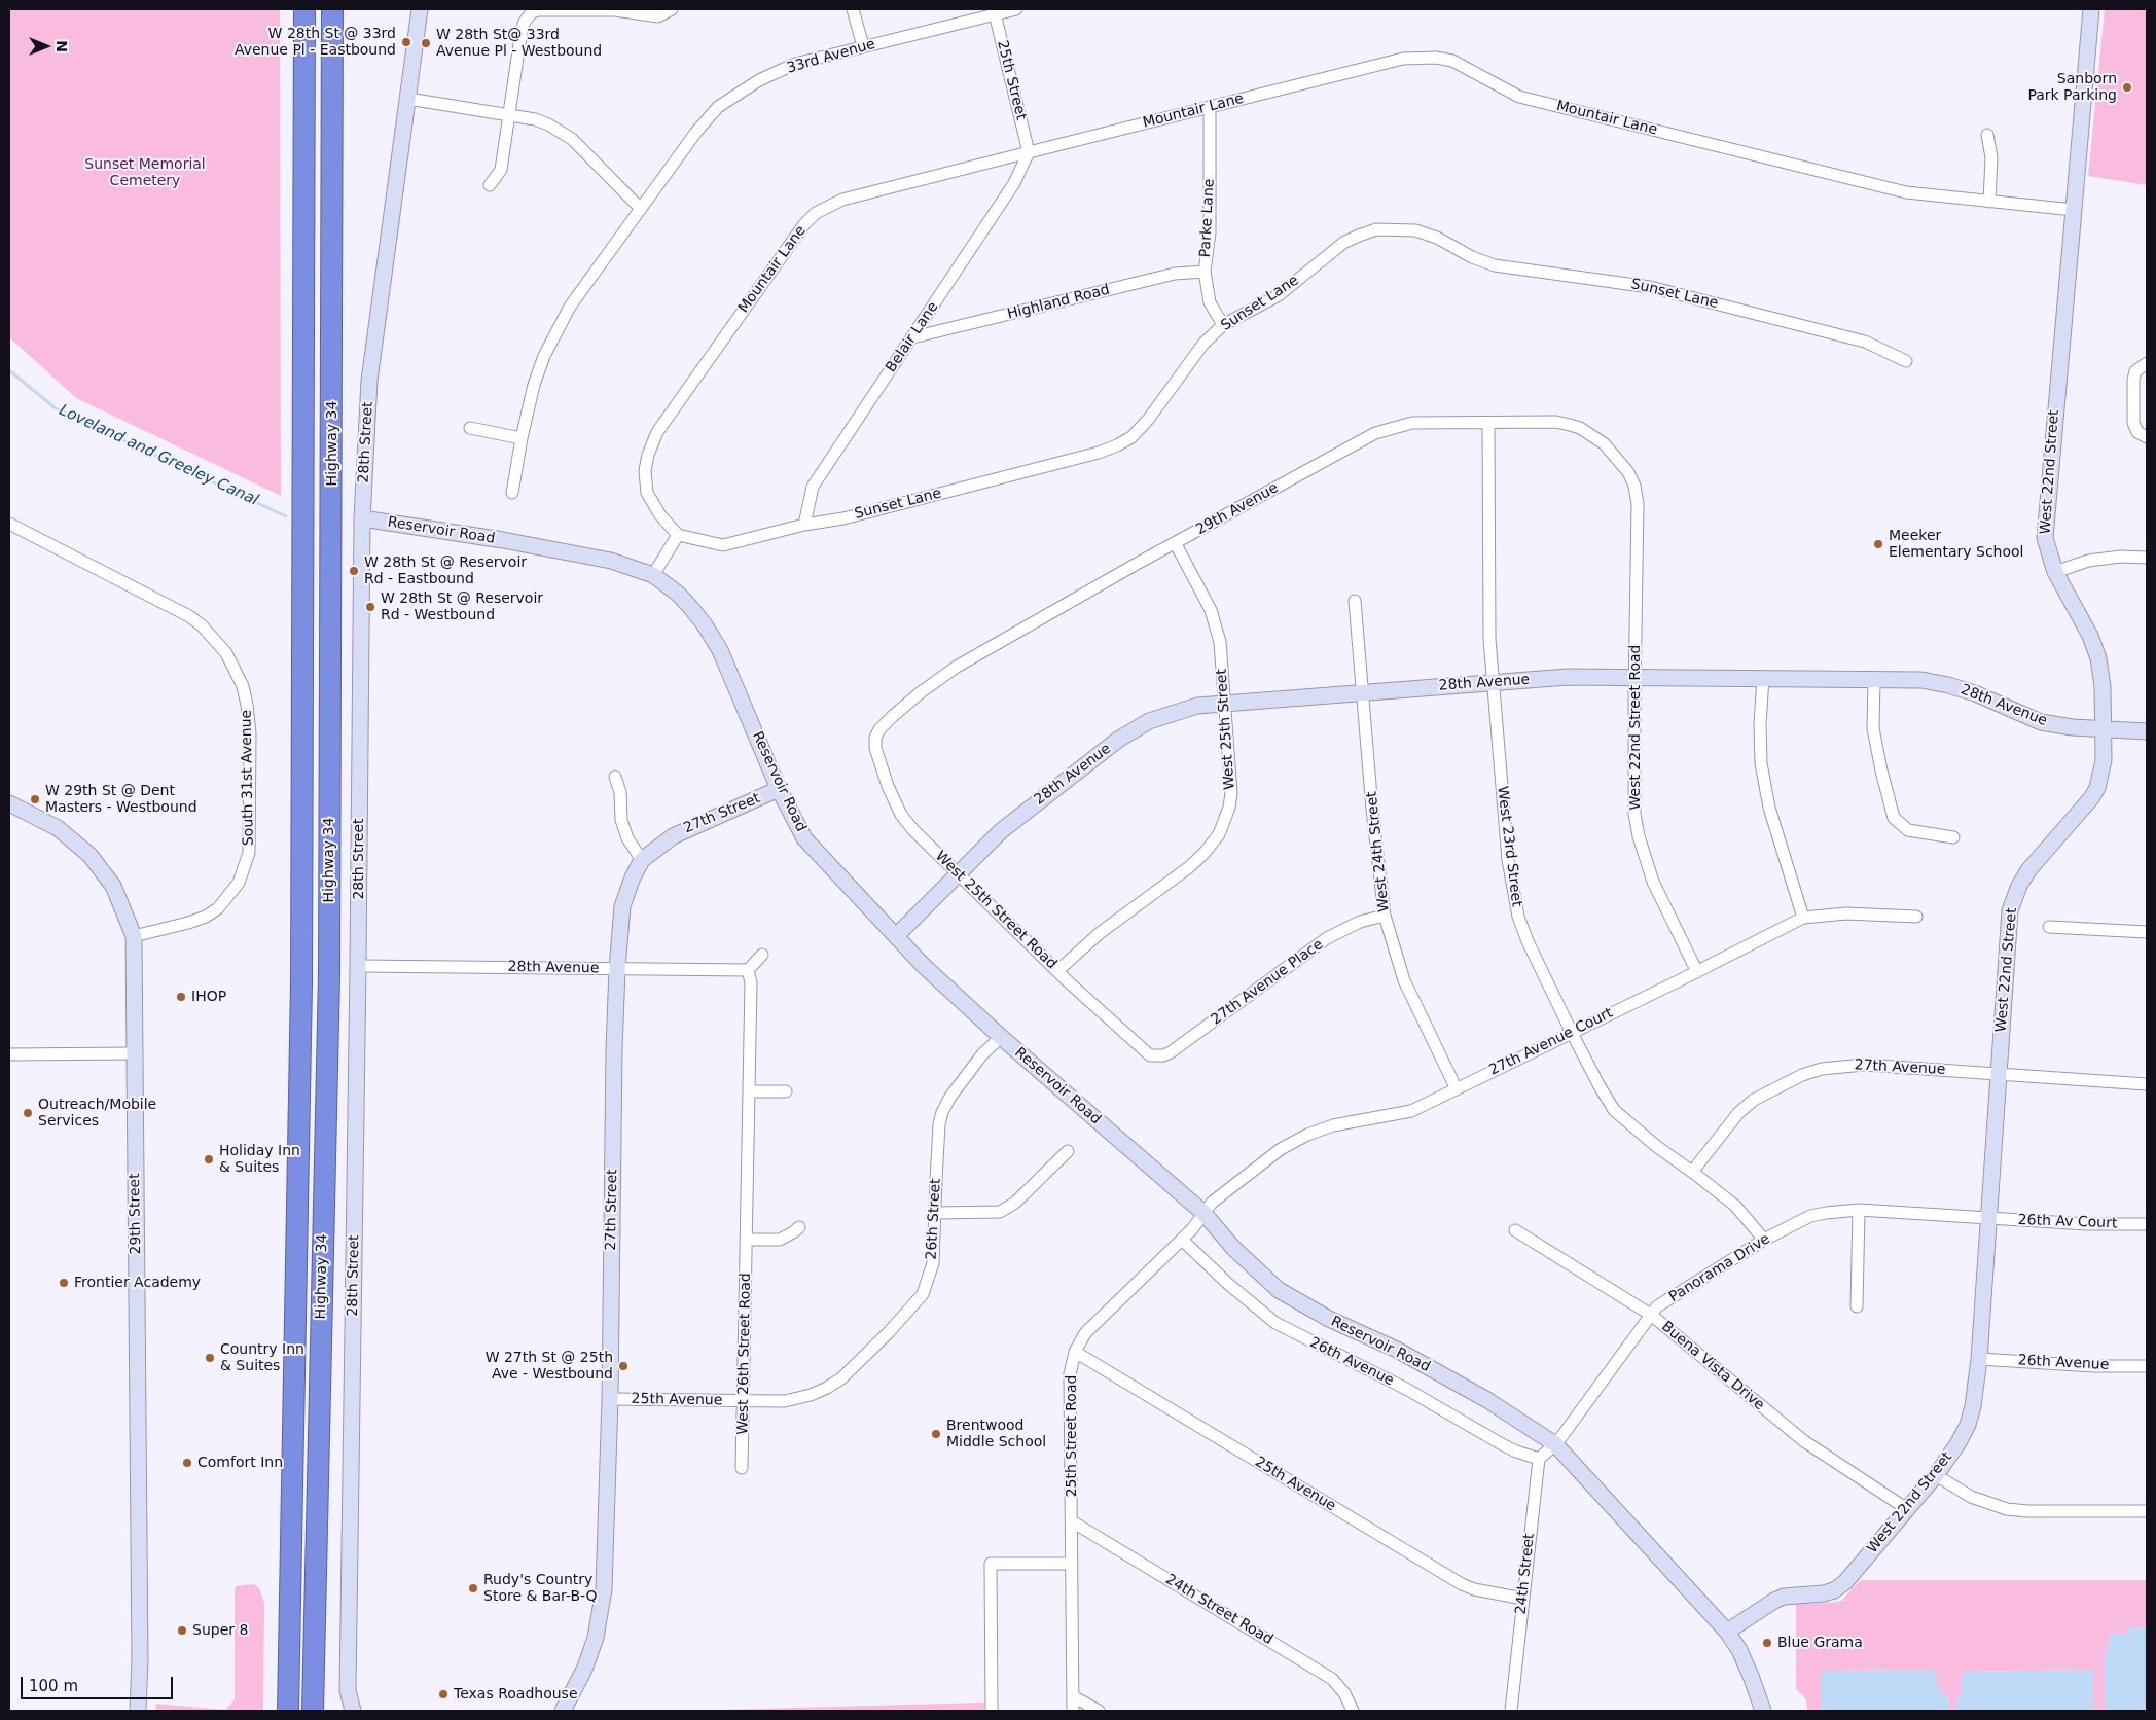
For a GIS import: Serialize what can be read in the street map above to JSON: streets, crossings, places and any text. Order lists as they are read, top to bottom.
{
  "streets": {
    "highway": ["Highway 34"],
    "street": [
      "33rd Avenue",
      "25th Street",
      "Mountair Lane",
      "Parke Lane",
      "Sunset Lane",
      "Highland Road",
      "Belair Lane",
      "28th Street",
      "West 22nd Street",
      "29th Avenue",
      "Reservoir Road",
      "28th Avenue",
      "West 22nd Street Road",
      "West 25th Street",
      "South 31st Avenue",
      "27th Street",
      "West 23rd Street",
      "West 24th Street",
      "West 25th Street Road",
      "27th Avenue Place",
      "27th Avenue Court",
      "27th Avenue",
      "29th Street",
      "26th Street",
      "26th Av Court",
      "Panorama Drive",
      "West 26th Street Road",
      "26th Avenue",
      "Buena Vista Drive",
      "25th Avenue",
      "25th Street Road",
      "24th Street",
      "24th Street Road"
    ]
  },
  "crossings": [
    ["33rd Avenue", "25th Street"],
    ["25th Street", "Mountair Lane"],
    ["25th Street", "Belair Lane"],
    ["Mountair Lane", "Parke Lane"],
    ["Mountair Lane", "Sunset Lane"],
    ["Mountair Lane", "Belair Lane"],
    ["Mountair Lane", "West 22nd Street"],
    ["Parke Lane", "Sunset Lane"],
    ["Parke Lane", "Highland Road"],
    ["Sunset Lane", "Belair Lane"],
    ["Highland Road", "Belair Lane"],
    ["28th Street", "Reservoir Road"],
    ["28th Street", "28th Avenue"],
    ["West 22nd Street", "Reservoir Road"],
    ["West 22nd Street", "28th Avenue"],
    ["West 22nd Street", "27th Avenue"],
    ["West 22nd Street", "26th Av Court"],
    ["West 22nd Street", "Panorama Drive"],
    ["West 22nd Street", "26th Avenue"],
    ["West 22nd Street", "Buena Vista Drive"],
    ["29th Avenue", "West 22nd Street Road"],
    ["29th Avenue", "West 25th Street"],
    ["29th Avenue", "West 23rd Street"],
    ["29th Avenue", "West 25th Street Road"],
    ["Reservoir Road", "28th Avenue"],
    ["Reservoir Road", "27th Street"],
    ["Reservoir Road", "27th Avenue Court"],
    ["Reservoir Road", "26th Street"],
    ["Reservoir Road", "Panorama Drive"],
    ["Reservoir Road", "25th Street Road"],
    ["28th Avenue", "West 22nd Street Road"],
    ["28th Avenue", "West 25th Street"],
    ["28th Avenue", "27th Street"],
    ["28th Avenue", "West 23rd Street"],
    ["28th Avenue", "West 24th Street"],
    ["28th Avenue", "West 25th Street Road"],
    ["28th Avenue", "West 26th Street Road"],
    ["West 22nd Street Road", "27th Avenue Court"],
    ["West 25th Street", "West 25th Street Road"],
    ["South 31st Avenue", "29th Street"],
    ["27th Street", "25th Avenue"],
    ["West 23rd Street", "27th Avenue Court"],
    ["West 23rd Street", "27th Avenue"],
    ["West 23rd Street", "Panorama Drive"],
    ["West 24th Street", "27th Avenue Place"],
    ["West 24th Street", "27th Avenue Court"],
    ["West 25th Street Road", "27th Avenue Place"],
    ["27th Avenue Court", "25th Street Road"],
    ["26th Street", "West 26th Street Road"],
    ["26th Street", "25th Avenue"],
    ["26th Av Court", "Panorama Drive"],
    ["Panorama Drive", "Buena Vista Drive"],
    ["West 26th Street Road", "25th Avenue"],
    ["26th Avenue", "25th Street Road"],
    ["26th Avenue", "24th Street"],
    ["25th Avenue", "25th Street Road"],
    ["25th Avenue", "24th Street"],
    ["25th Street Road", "24th Street Road"]
  ],
  "water": ["Loveland and Greeley Canal"],
  "parks": ["Sunset Memorial Cemetery"],
  "places": [
    "W 28th St @ 33rd Avenue Pl - Eastbound",
    "W 28th St@ 33rd Avenue Pl - Westbound",
    "Sanborn Park Parking",
    "Meeker Elementary School",
    "W 28th St @ Reservoir Rd - Eastbound",
    "W 28th St @ Reservoir Rd - Westbound",
    "W 29th St @ Dent Masters - Westbound",
    "IHOP",
    "Outreach/Mobile Services",
    "Holiday Inn & Suites",
    "Frontier Academy",
    "Country Inn & Suites",
    "W 27th St @ 25th Ave - Westbound",
    "Brentwood Middle School",
    "Comfort Inn",
    "Rudy's Country Store & Bar-B-Q",
    "Super 8",
    "Blue Grama",
    "Texas Roadhouse"
  ],
  "scale_bar": "100 m",
  "north": "right"
}
